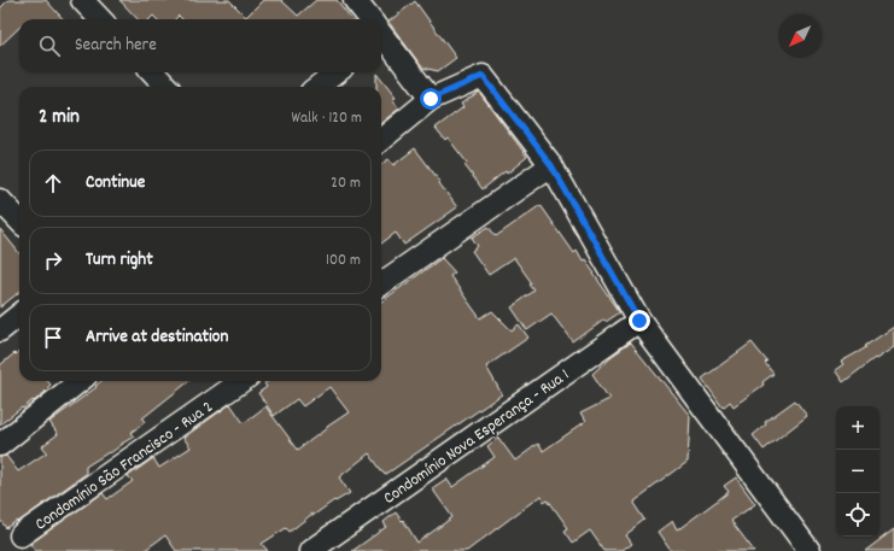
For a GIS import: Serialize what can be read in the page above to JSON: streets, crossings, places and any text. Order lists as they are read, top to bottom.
{
  "streets": {
    "street": ["Condomínio Nova Esperança - Rua 1", "Condomínio São Francisco - Rua 2"]
  },
  "north": "bottom left",
  "page": {
    "search": "Search here",
    "heading": ["2 min", "Walk · 120 m"],
    "list": [
      ["Continue", "20 m"],
      ["Turn right", "100 m"],
      "Arrive at destination"
    ],
    "map_buttons": ["+", "−"]
  }
}
